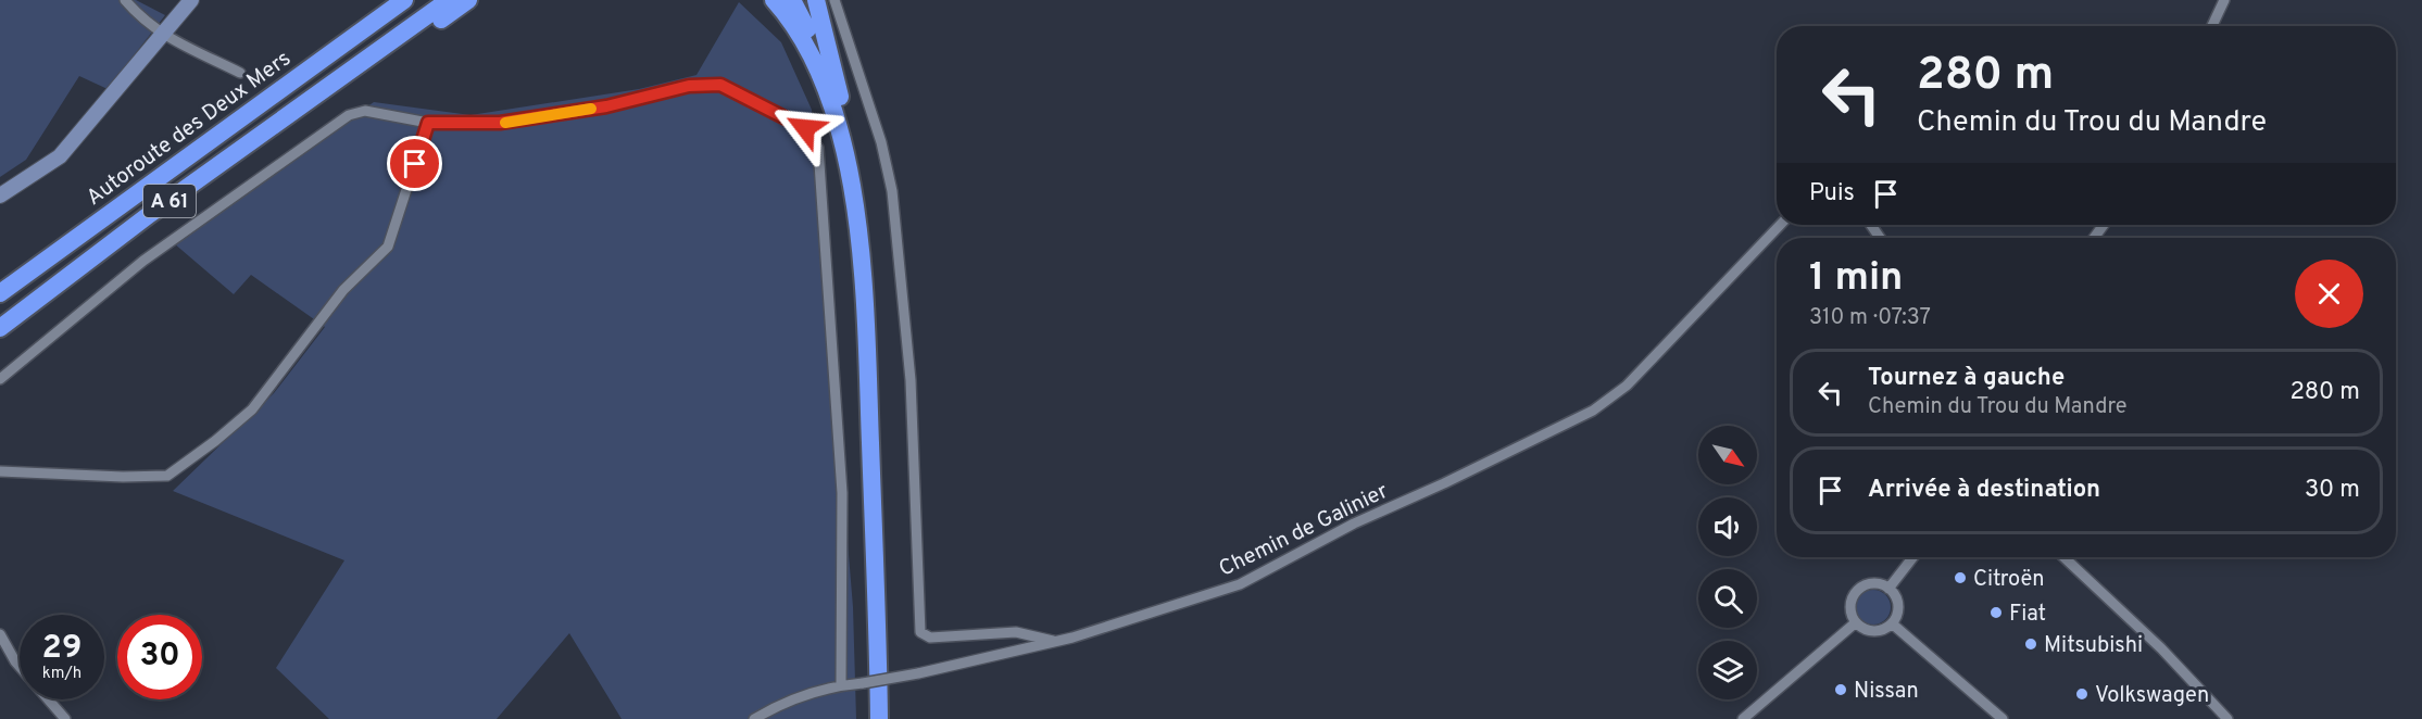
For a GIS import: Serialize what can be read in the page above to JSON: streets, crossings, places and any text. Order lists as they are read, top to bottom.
{
  "streets": {
    "highway": ["Autoroute des Deux Mers", "A 61"],
    "street": ["Chemin de Galinier"]
  },
  "places": [
    "Citroën",
    "Fiat",
    "Mitsubishi",
    "Nissan",
    "Volkswagen"
  ],
  "north": "bottom right",
  "page": {
    "turn": ["280 m", "Chemin du Trou du Mandre"],
    "then": "Puis",
    "heading": ["1 min", "310 m · 07:37"],
    "list": [
      {
        "name": "Tournez à gauche",
        "note": "Chemin du Trou du Mandre",
        "value": "280 m"
      },
      {
        "name": "Arrivée à destination",
        "value": "30 m"
      }
    ],
    "speed": "29 km/h",
    "limit": "30"
  }
}
